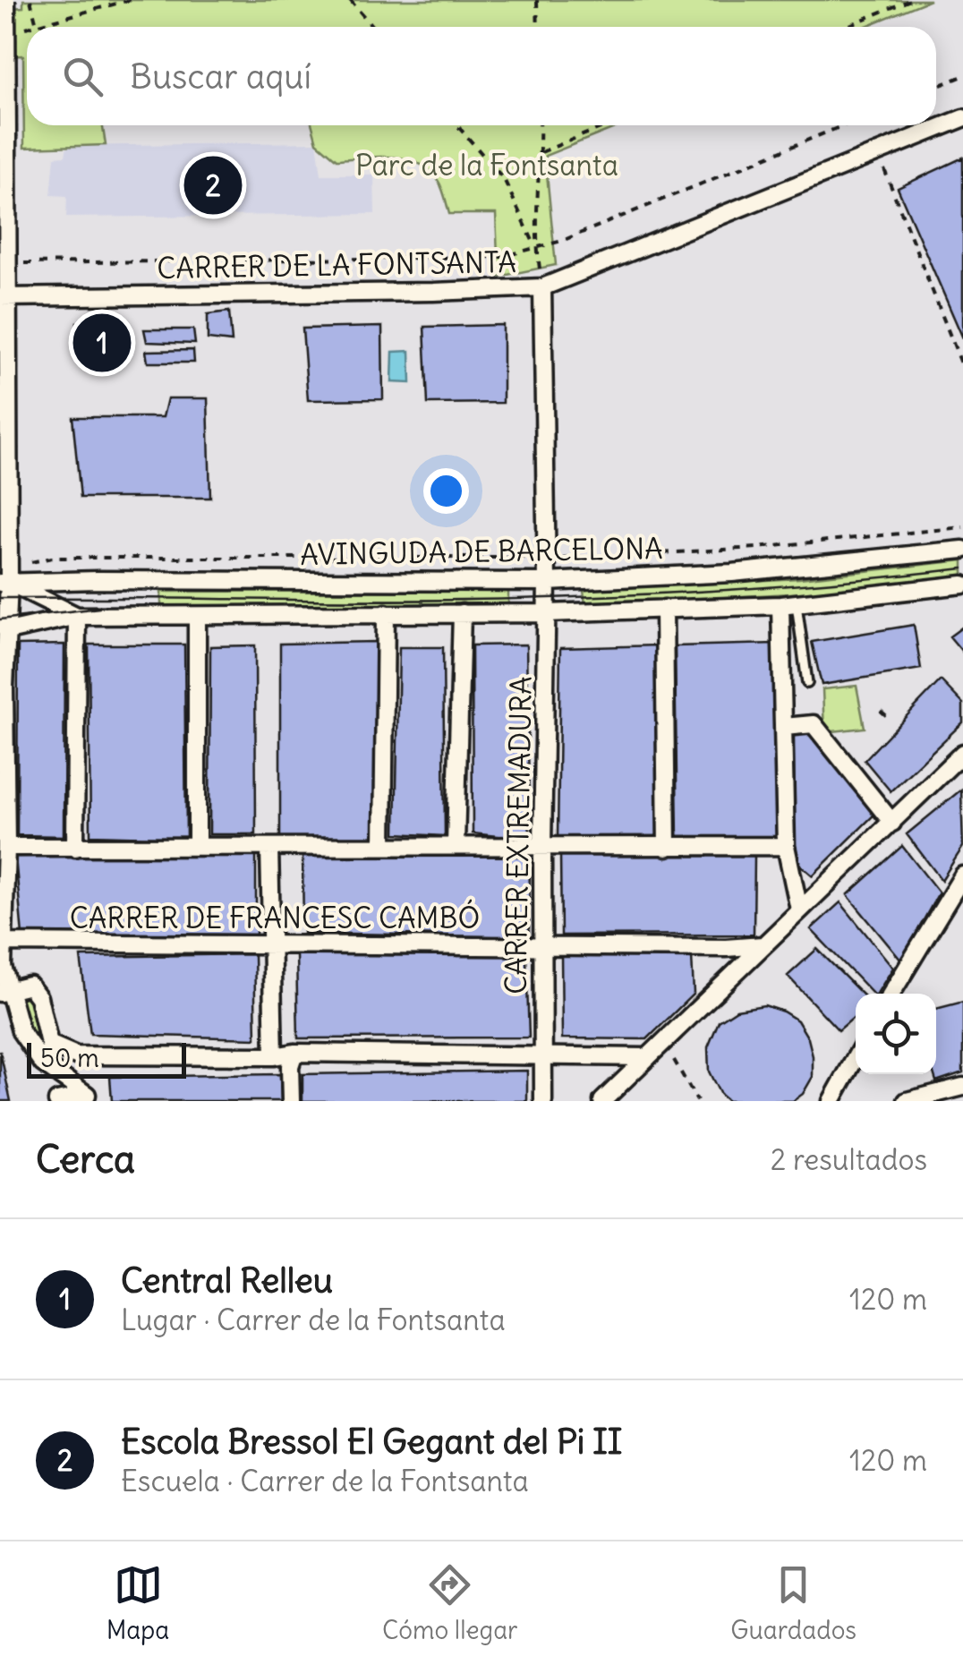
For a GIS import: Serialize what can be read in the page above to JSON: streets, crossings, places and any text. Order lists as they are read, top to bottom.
{
  "streets": {
    "street": [
      "CARRER DE LA FONTSANTA",
      "AVINGUDA DE BARCELONA",
      "CARRER EXTREMADURA",
      "CARRER DE FRANCESC CAMBÓ"
    ]
  },
  "crossings": [
    ["CARRER DE LA FONTSANTA", "CARRER EXTREMADURA"],
    ["AVINGUDA DE BARCELONA", "CARRER EXTREMADURA"],
    ["CARRER EXTREMADURA", "CARRER DE FRANCESC CAMBÓ"]
  ],
  "parks": ["Parc de la Fontsanta"],
  "scale_bar": "50 m",
  "page": {
    "search": "Buscar aquí",
    "pins": ["2", "1"],
    "scale": "50 m",
    "heading": ["Cerca", "2 resultados"],
    "list": [
      {
        "mark": "1",
        "name": "Central Relleu",
        "note": "Lugar · Carrer de la Fontsanta",
        "value": "120 m"
      },
      {
        "mark": "2",
        "name": "Escola Bressol El Gegant del Pi II",
        "note": "Escuela · Carrer de la Fontsanta",
        "value": "120 m"
      }
    ],
    "nav": ["Mapa", "Cómo llegar", "Guardados"]
  }
}
